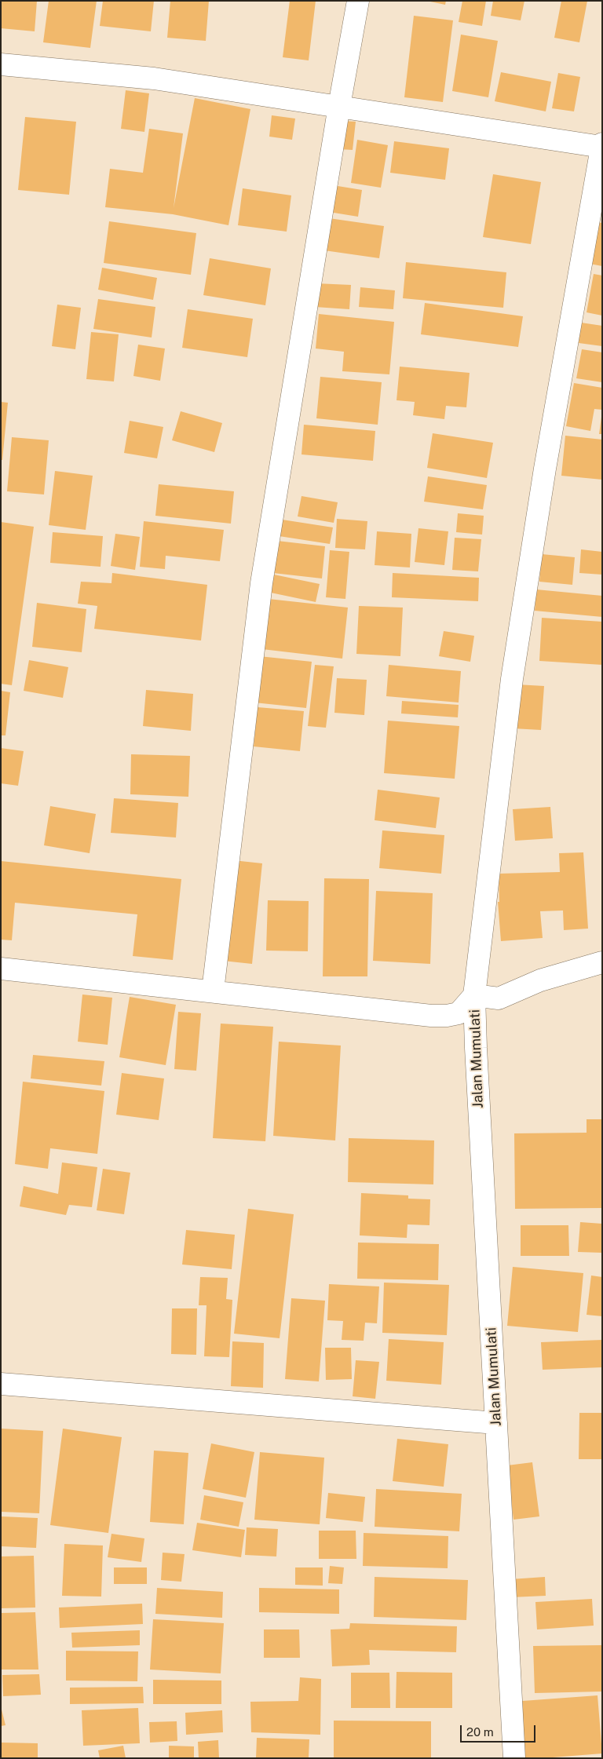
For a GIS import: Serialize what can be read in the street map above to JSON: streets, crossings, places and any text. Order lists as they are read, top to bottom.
{
  "streets": {
    "street": ["Jalan Mumulati"]
  },
  "scale_bar": "20 m"
}
